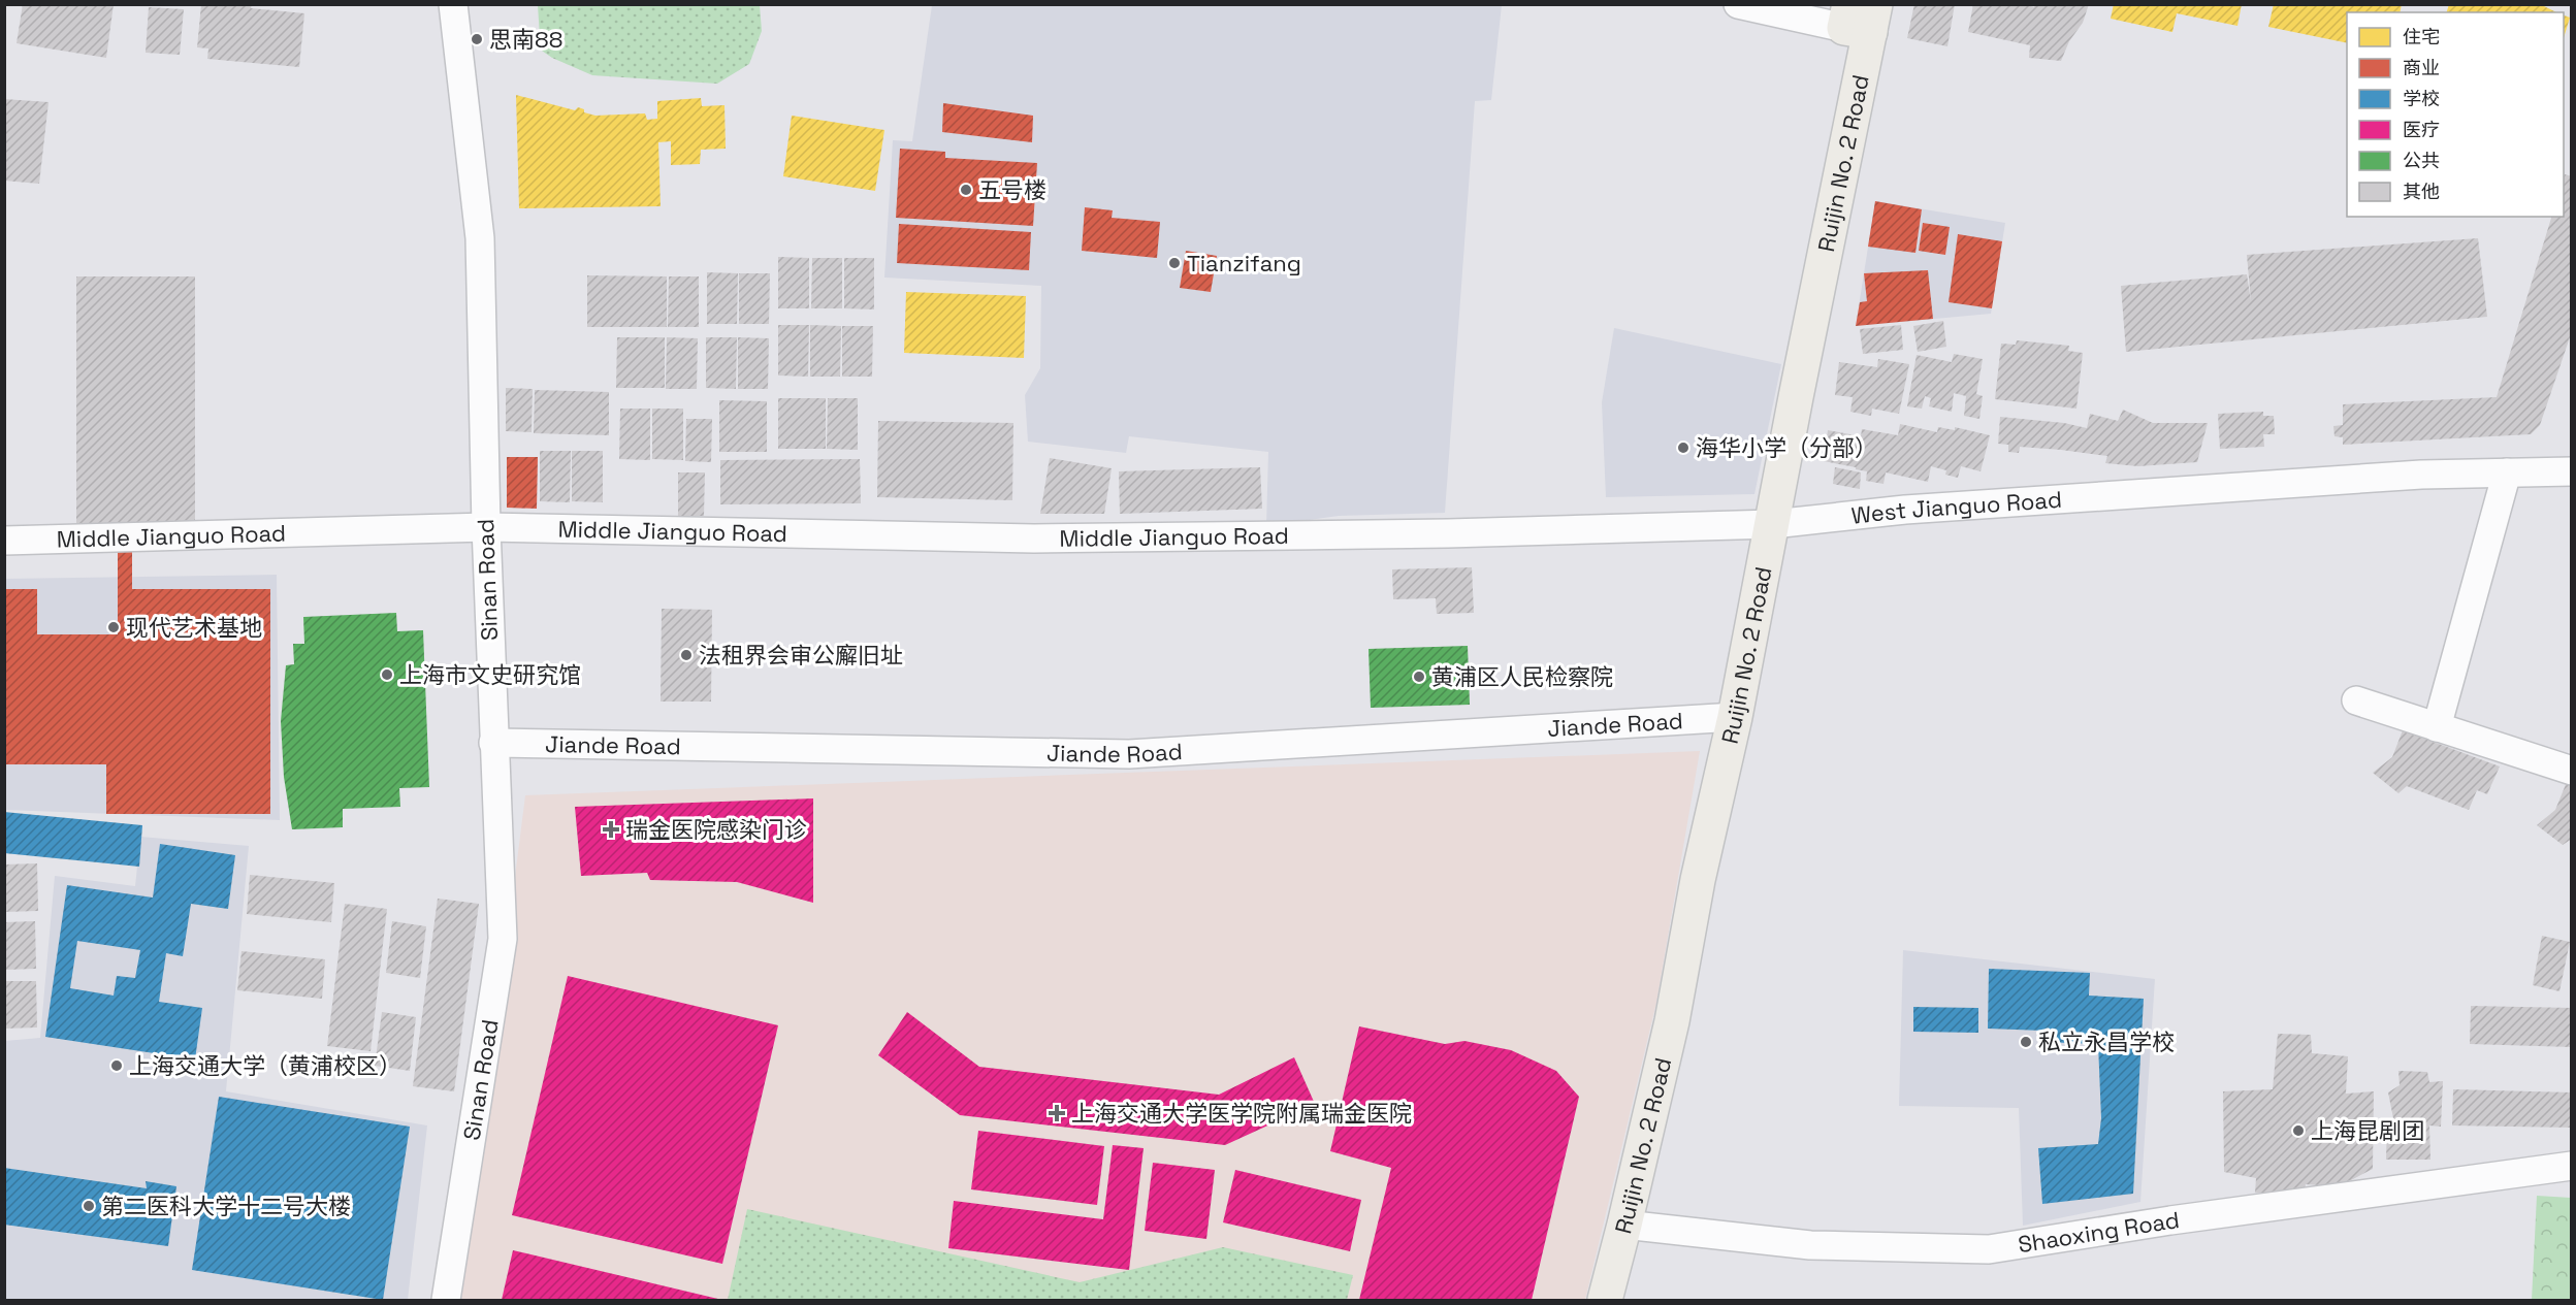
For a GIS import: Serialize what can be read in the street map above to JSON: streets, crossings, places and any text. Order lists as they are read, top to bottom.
{
  "streets": {
    "main road": ["Ruijin No. 2 Road"],
    "street": [
      "West Jianguo Road",
      "Middle Jianguo Road",
      "Sinan Road",
      "Jiande Road",
      "Shaoxing Road"
    ]
  },
  "crossings": [
    ["Ruijin No. 2 Road", "West Jianguo Road"],
    ["Ruijin No. 2 Road", "Jiande Road"],
    ["Ruijin No. 2 Road", "Shaoxing Road"],
    ["West Jianguo Road", "Middle Jianguo Road"],
    ["Middle Jianguo Road", "Sinan Road"],
    ["Sinan Road", "Jiande Road"]
  ],
  "places": {
    "other": [
      "思南88",
      "五号楼",
      "Tianzifang",
      "海华小学（分部）",
      "现代艺术基地",
      "法租界会审公廨旧址",
      "上海市文史研究馆",
      "黄浦区人民检察院",
      "私立永昌学校",
      "上海交通大学（黄浦校区）",
      "上海昆剧团",
      "第二医科大学十二号大楼"
    ],
    "health": ["瑞金医院感染门诊", "上海交通大学医学院附属瑞金医院"]
  },
  "legend": [
    "住宅",
    "商业",
    "学校",
    "医疗",
    "公共",
    "其他"
  ]
}
